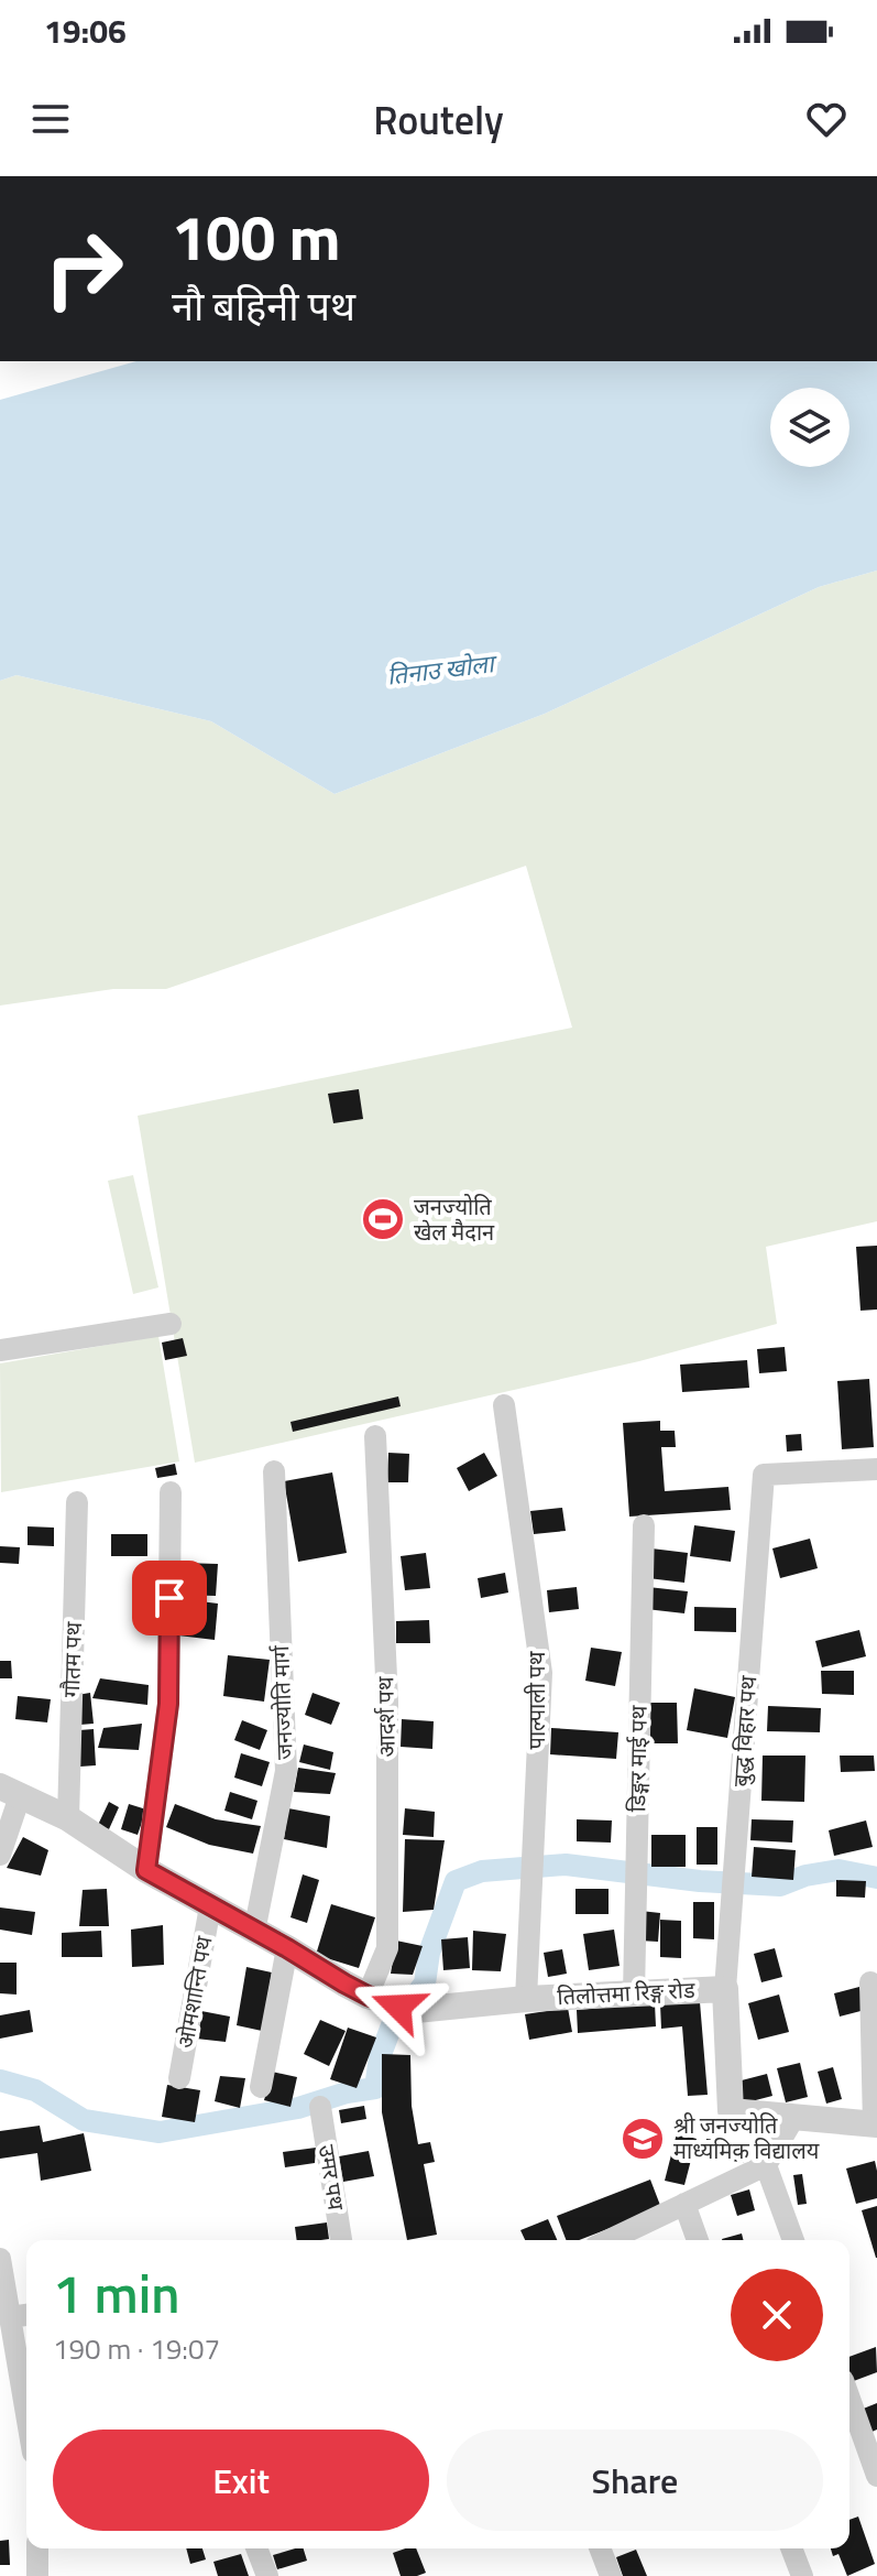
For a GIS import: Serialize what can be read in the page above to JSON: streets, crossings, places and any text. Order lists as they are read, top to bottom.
{
  "streets": {
    "street": [
      "गौतम पथ",
      "पाल्पाली पथ",
      "जनज्योति मार्ग",
      "आदर्श पथ",
      "बुद्ध विहार पथ",
      "डिङ्गर माई पथ",
      "ओमशान्ति पथ",
      "तिलोत्तमा रिङ्ग रोड",
      "उमर पथ"
    ]
  },
  "crossings": [
    ["गौतम पथ", "तिलोत्तमा रिङ्ग रोड"],
    ["पाल्पाली पथ", "तिलोत्तमा रिङ्ग रोड"],
    ["जनज्योति मार्ग", "तिलोत्तमा रिङ्ग रोड"],
    ["आदर्श पथ", "तिलोत्तमा रिङ्ग रोड"],
    ["बुद्ध विहार पथ", "तिलोत्तमा रिङ्ग रोड"],
    ["डिङ्गर माई पथ", "तिलोत्तमा रिङ्ग रोड"],
    ["ओमशान्ति पथ", "तिलोत्तमा रिङ्ग रोड"]
  ],
  "water": ["तिनाउ खोला"],
  "places": {
    "sports": ["जनज्योति खेल मैदान"],
    "school or university": ["श्री जनज्योति माध्यमिक विद्यालय"]
  },
  "page": {
    "status": "19:06",
    "header": "Routely",
    "turn": ["100 m", "नौ बहिनी पथ"],
    "heading": ["1 min", "190 m · 19:07"],
    "buttons": ["Exit", "Share"]
  }
}
